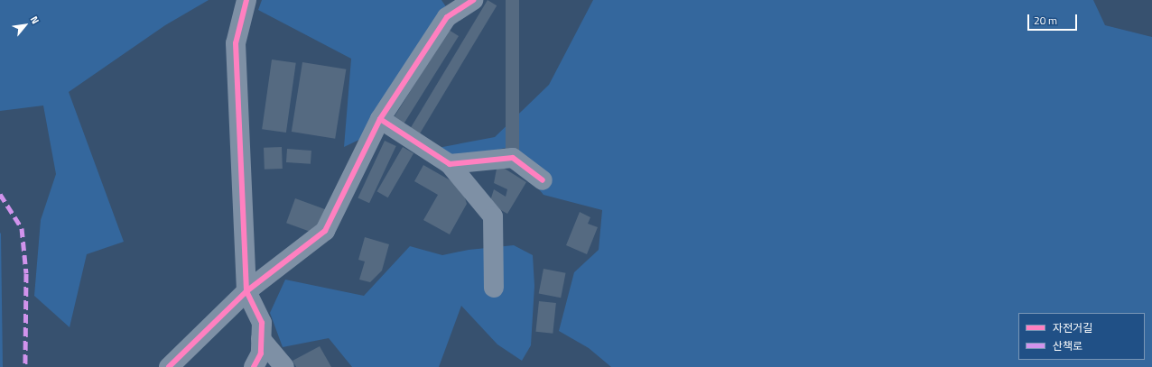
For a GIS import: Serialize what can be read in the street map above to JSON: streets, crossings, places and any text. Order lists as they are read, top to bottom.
{
  "legend": ["자전거길", "산책로"],
  "scale_bar": "20 m",
  "north": "top right"
}
